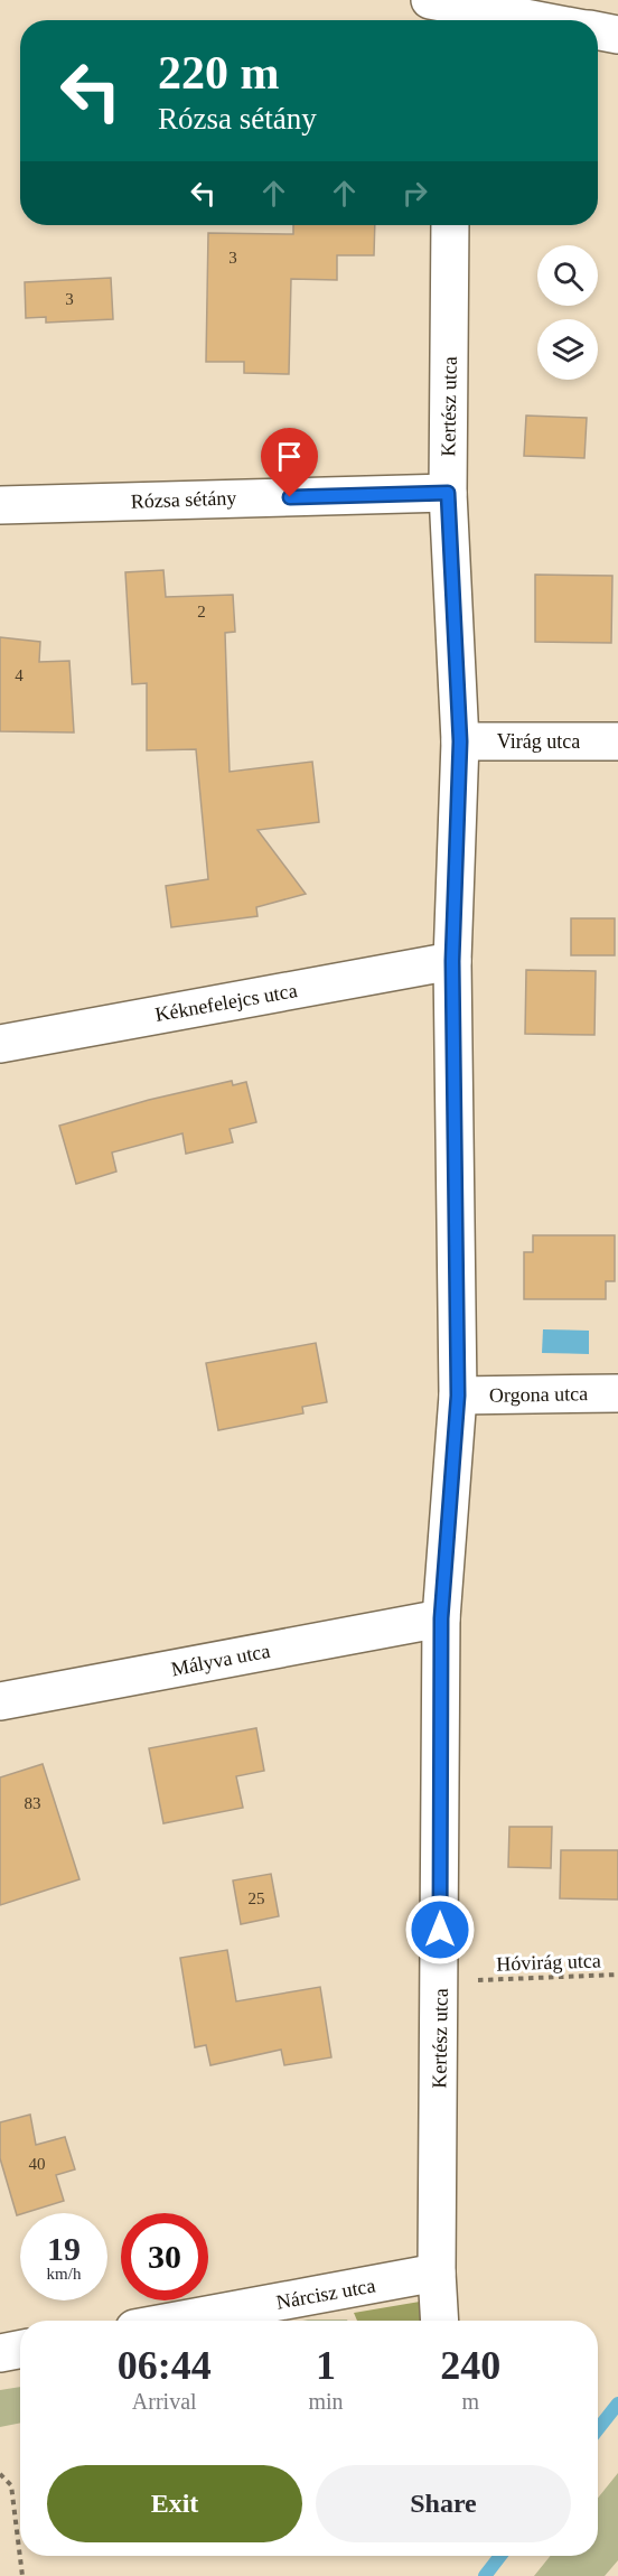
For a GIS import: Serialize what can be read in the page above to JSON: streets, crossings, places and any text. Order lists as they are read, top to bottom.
{
  "streets": {
    "street": [
      "Kertész utca",
      "Rózsa sétány",
      "Virág utca",
      "Kéknefelejcs utca",
      "Orgona utca",
      "Mályva utca",
      "Nárcisz utca"
    ],
    "path": ["Hóvirág utca"]
  },
  "crossings": [
    ["Kertész utca", "Rózsa sétány"],
    ["Kertész utca", "Virág utca"],
    ["Kertész utca", "Kéknefelejcs utca"],
    ["Kertész utca", "Orgona utca"],
    ["Kertész utca", "Mályva utca"],
    ["Kertész utca", "Hóvirág utca"],
    ["Kertész utca", "Nárcisz utca"]
  ],
  "house_numbers": [
    "3",
    "3",
    "2",
    "4",
    "83",
    "25",
    "40"
  ],
  "page": {
    "turn": ["220 m", "Rózsa sétány"],
    "speed": "19 km/h",
    "limit": "30",
    "eta": [
      "06:44",
      "Arrival",
      "1",
      "min",
      "240",
      "m"
    ],
    "buttons": ["Exit", "Share"]
  }
}
